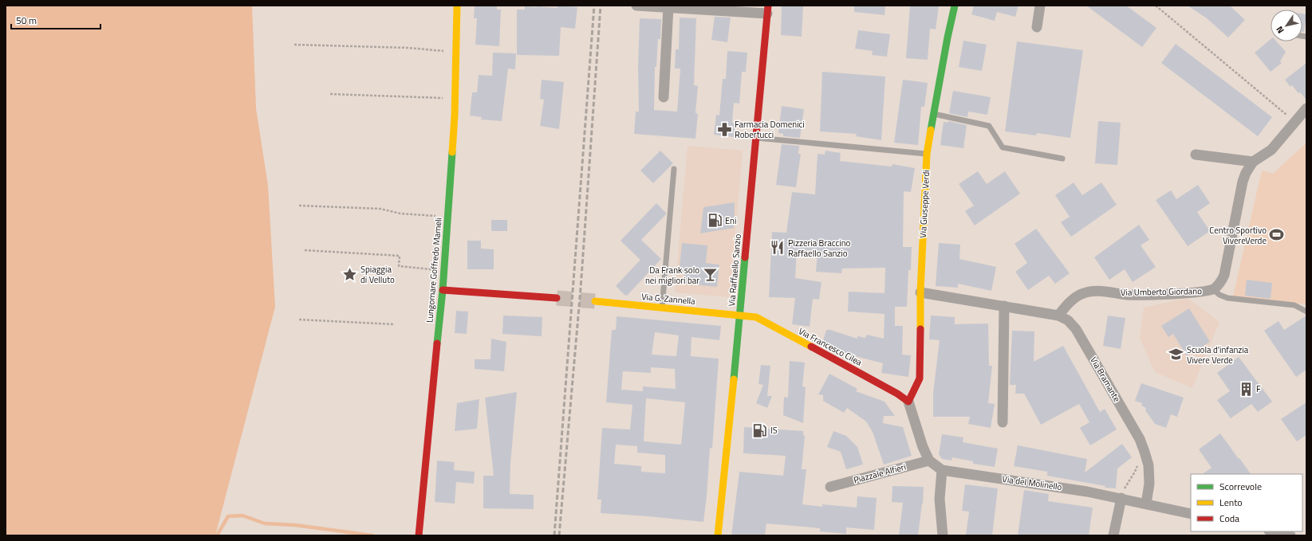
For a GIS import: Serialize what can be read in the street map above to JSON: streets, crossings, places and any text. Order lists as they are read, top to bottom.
{
  "streets": {
    "street": [
      "Via Giuseppe Verdi",
      "Lungomare Goffredo Mameli",
      "Via Raffaello Sanzio",
      "Via Umberto Giordano",
      "Via G. Zannella",
      "Via Francesco Cilea",
      "Via Bramante",
      "Piazzale Alfieri",
      "Via del Molinello"
    ]
  },
  "crossings": [
    ["Via Giuseppe Verdi", "Via Francesco Cilea"],
    ["Via Giuseppe Verdi", "Via Bramante"],
    ["Via Raffaello Sanzio", "Via G. Zannella"],
    ["Via Raffaello Sanzio", "Via Francesco Cilea"],
    ["Via Umberto Giordano", "Via Bramante"],
    ["Via G. Zannella", "Via Francesco Cilea"],
    ["Via Bramante", "Via del Molinello"],
    ["Piazzale Alfieri", "Via del Molinello"]
  ],
  "places": {
    "pharmacy": ["Farmacia Domenici Robertucci"],
    "fuel station": ["Eni", "IS"],
    "sports": ["Centro Sportivo VivereVerde"],
    "restaurant": ["Pizzeria Braccino Raffaello Sanzio"],
    "place": ["Spiaggia di Velluto"],
    "bar": ["Da Frank solo nei migliori bar"],
    "school or university": ["Scuola d'infanzia Vivere Verde"],
    "building": ["F"]
  },
  "legend": ["Scorrevole", "Lento", "Coda"],
  "scale_bar": "50 m",
  "north": "bottom left"
}
